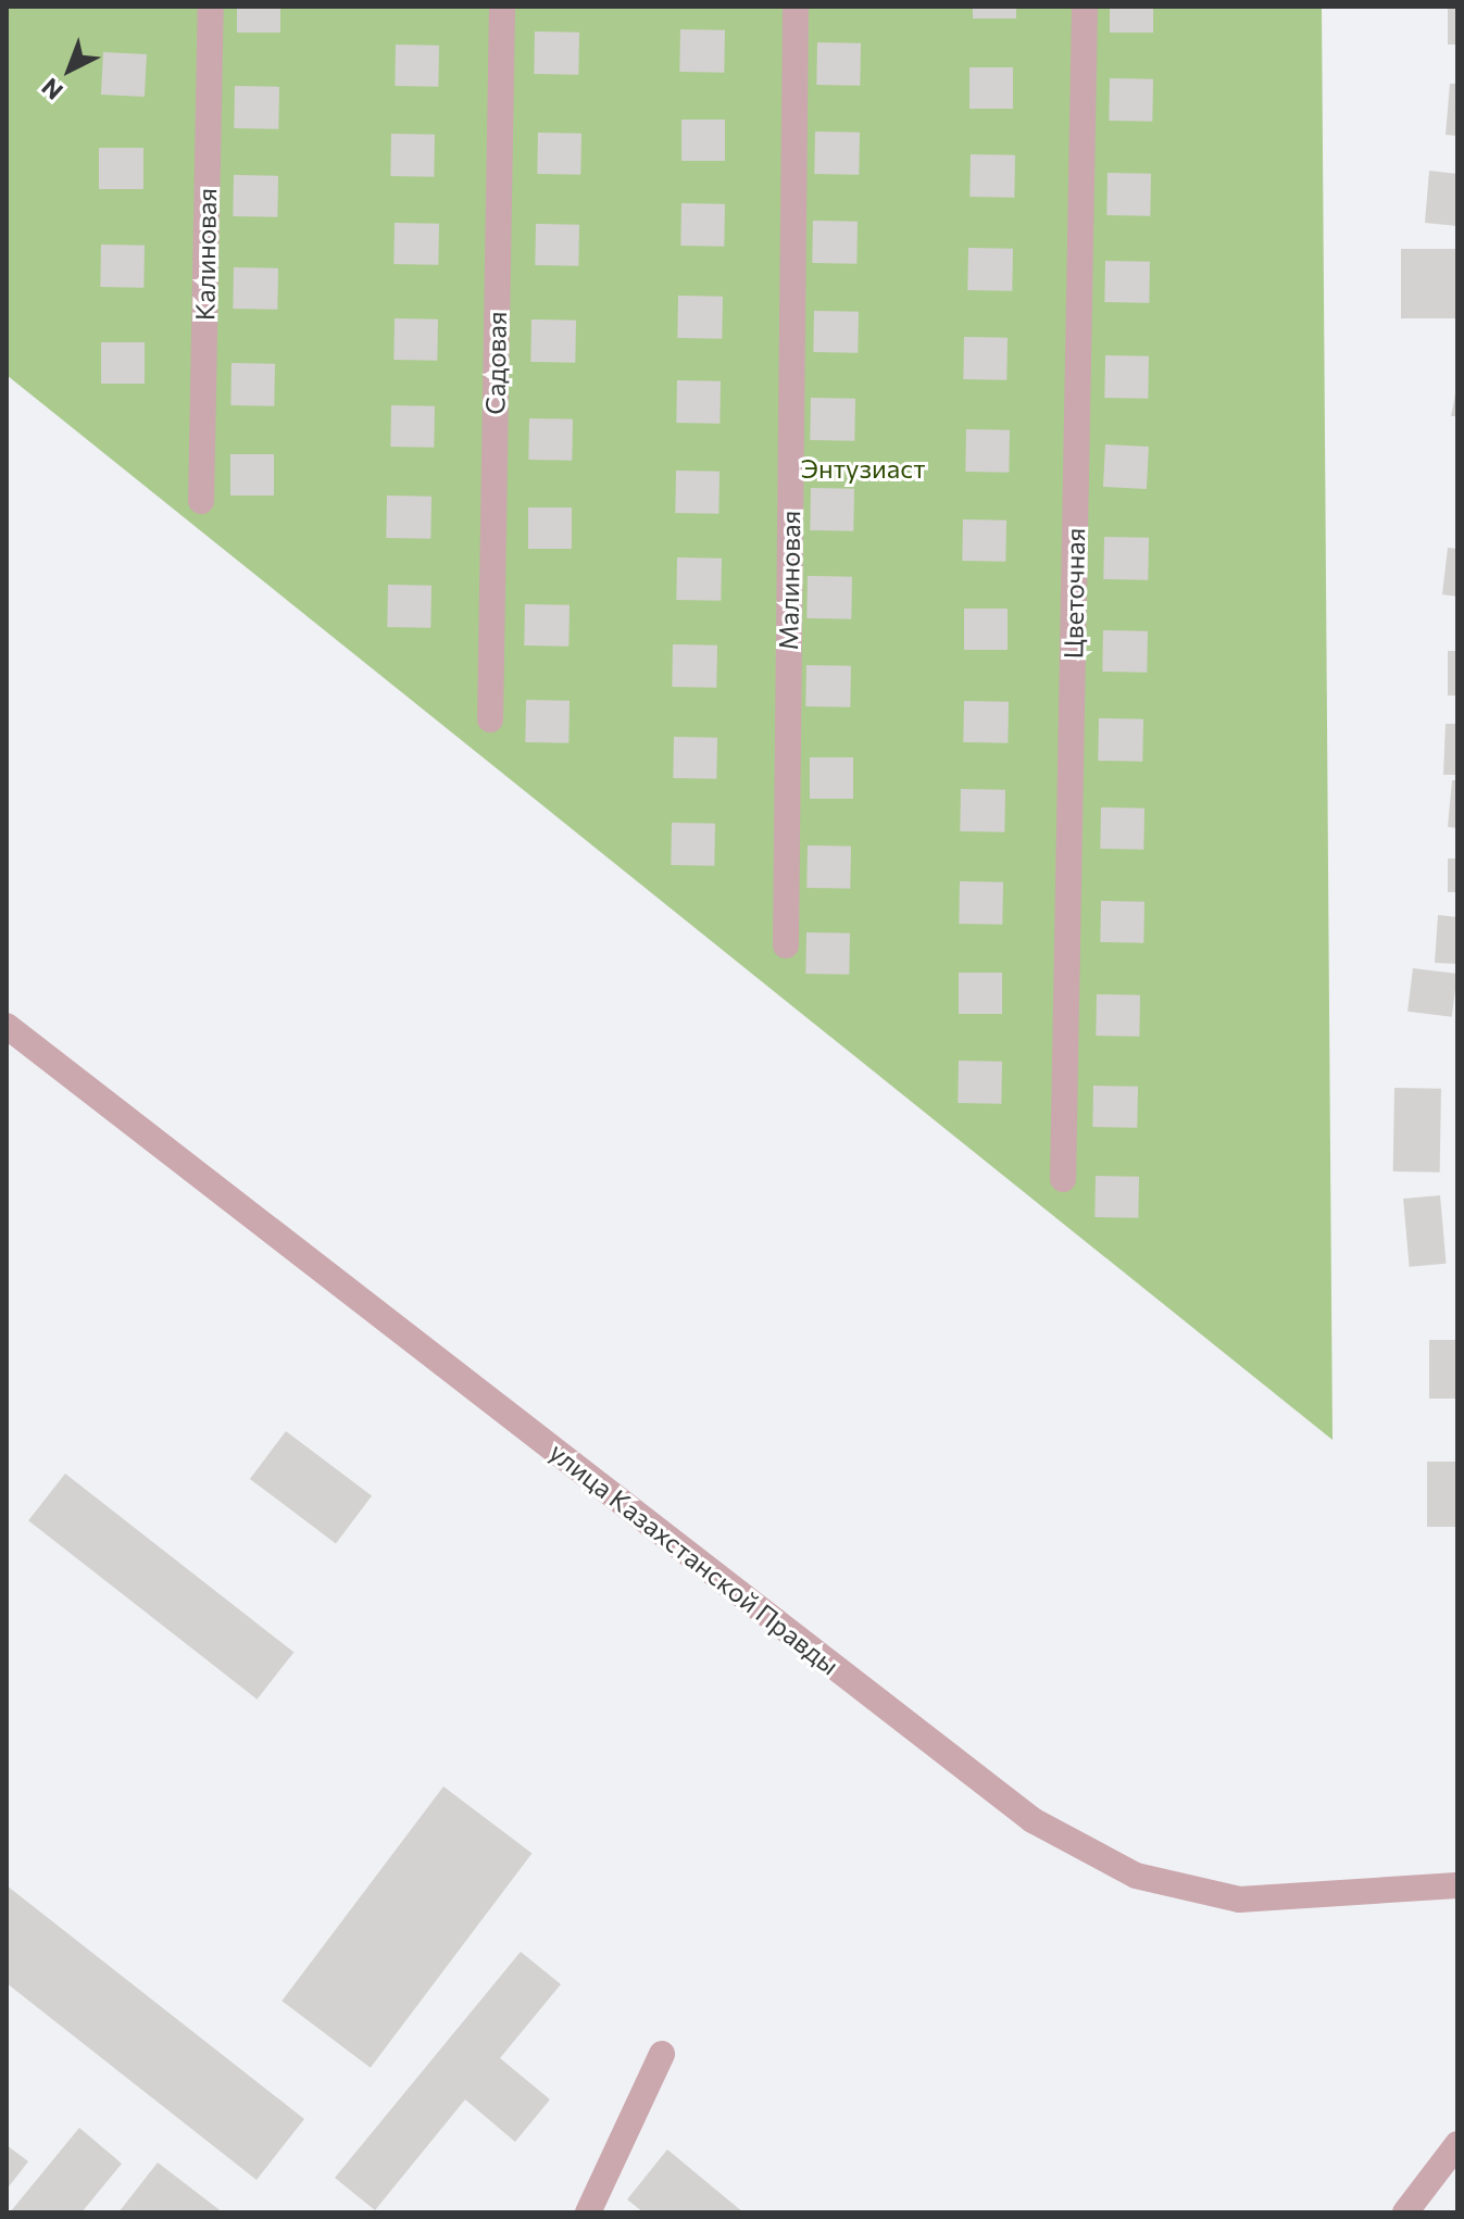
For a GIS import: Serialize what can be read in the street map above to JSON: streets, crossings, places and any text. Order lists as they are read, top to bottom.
{
  "streets": {
    "street": [
      "Калиновая",
      "Садовая",
      "Малиновая",
      "Цветочная",
      "улица Казахстанской Правды"
    ]
  },
  "parks": ["Энтузиаст"],
  "north": "bottom left"
}
